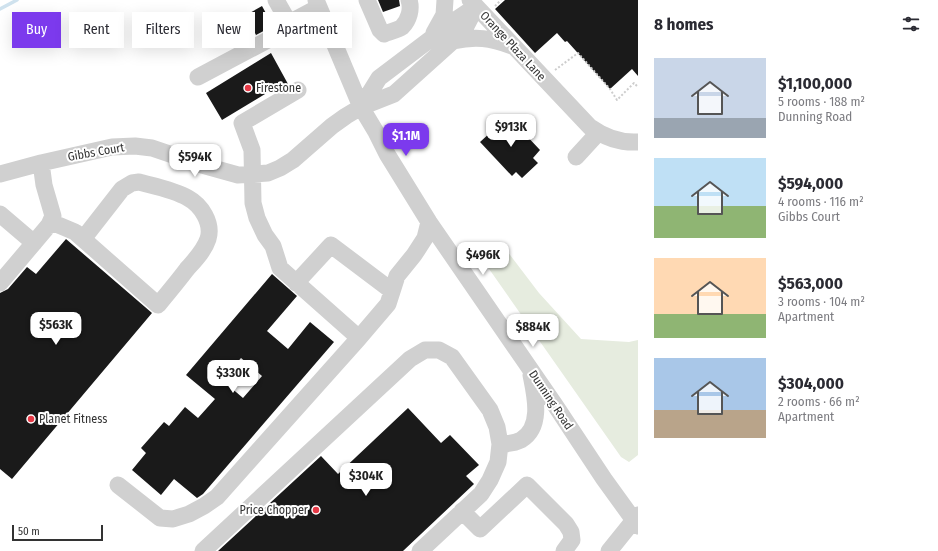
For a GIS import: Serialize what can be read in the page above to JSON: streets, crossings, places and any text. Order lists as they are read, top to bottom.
{
  "streets": {
    "street": ["Orange Plaza Lane", "Gibbs Court", "Dunning Road"]
  },
  "crossings": [
    ["Orange Plaza Lane", "Gibbs Court"],
    ["Orange Plaza Lane", "Dunning Road"],
    ["Gibbs Court", "Dunning Road"]
  ],
  "places": ["Firestone", "Planet Fitness", "Price Chopper"],
  "scale_bar": "50 m",
  "page": {
    "heading": "8 homes",
    "chip": [
      "Buy",
      "Rent",
      "Filters",
      "New",
      "Apartment"
    ],
    "list": [
      {
        "name": "$1,100,000",
        "note": "5 rooms · 188 m² · Dunning Road"
      },
      {
        "name": "$594,000",
        "note": "4 rooms · 116 m² · Gibbs Court"
      },
      {
        "name": "$563,000",
        "note": "3 rooms · 104 m² · Apartment"
      },
      {
        "name": "$304,000",
        "note": "2 rooms · 66 m² · Apartment"
      }
    ],
    "price": [
      "$913K",
      "$1.1M",
      "$594K",
      "$496K",
      "$563K",
      "$884K",
      "$330K",
      "$304K"
    ],
    "scale": "50 m"
  }
}
